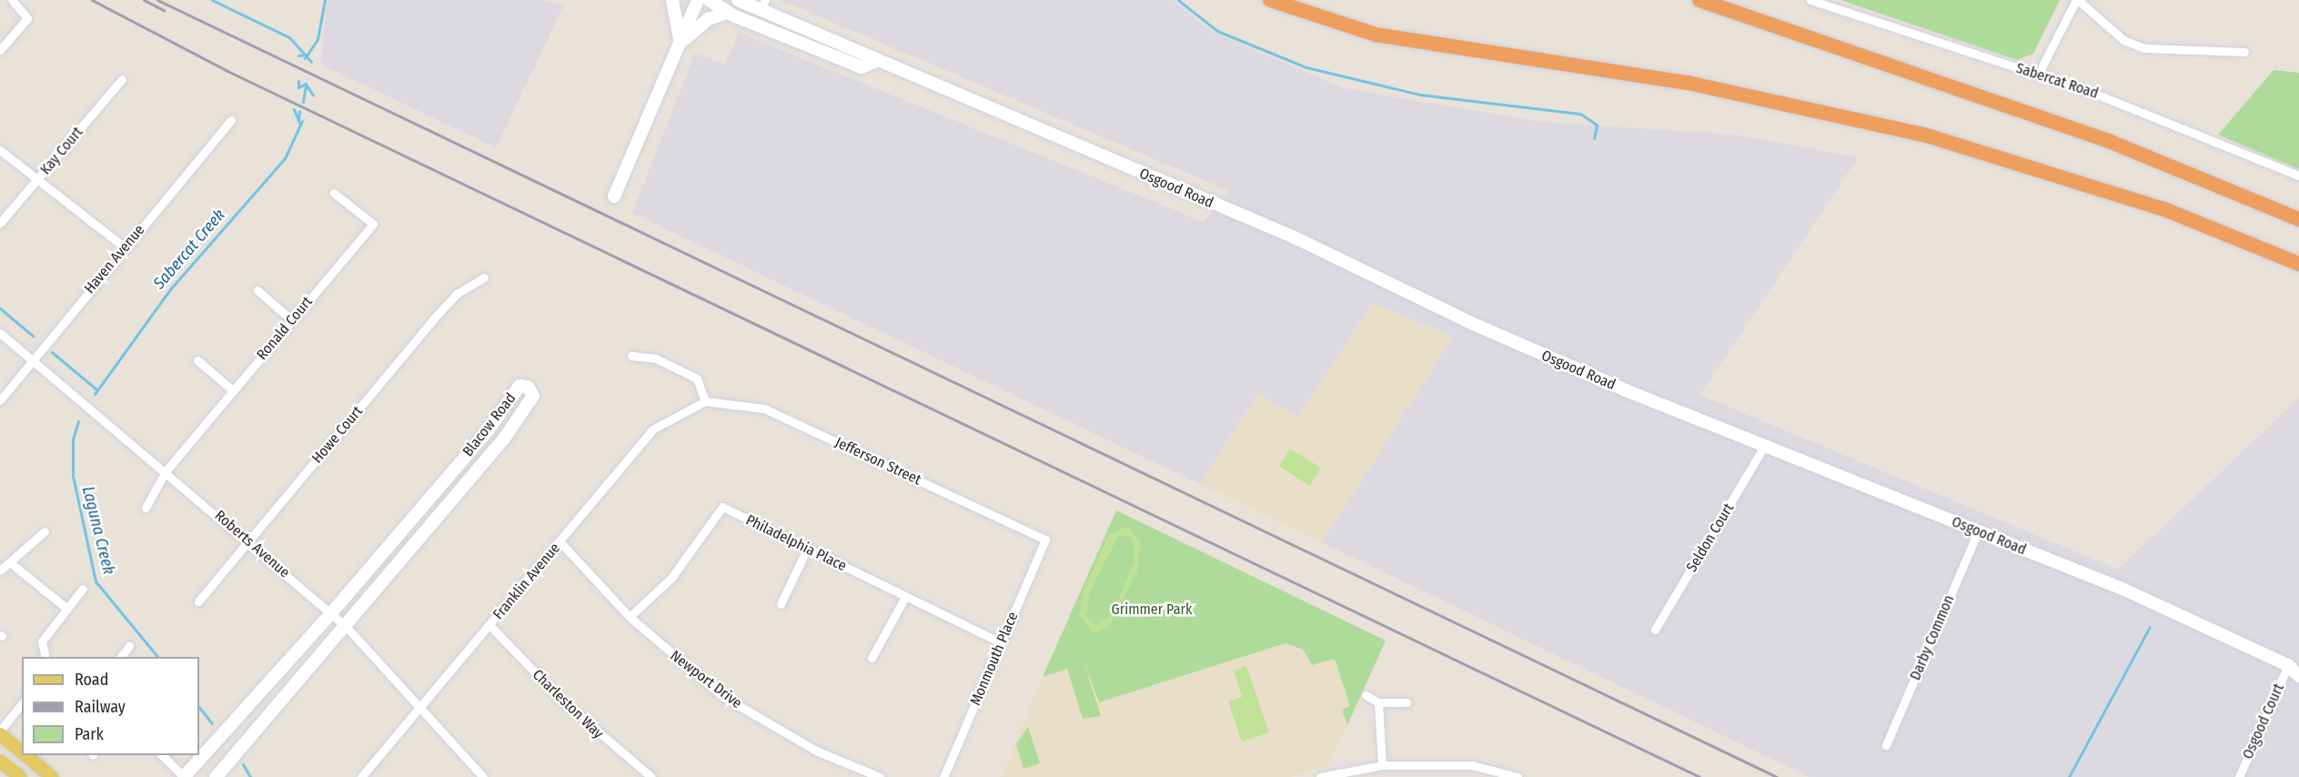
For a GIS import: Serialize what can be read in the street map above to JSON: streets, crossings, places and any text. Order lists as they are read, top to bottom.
{
  "streets": {
    "main road": ["Osgood Road", "Blacow Road"],
    "street": [
      "Sabercat Road",
      "Kay Court",
      "Haven Avenue",
      "Ronald Court",
      "Howe Court",
      "Jefferson Street",
      "Seldon Court",
      "Philadelphia Place",
      "Roberts Avenue",
      "Franklin Avenue",
      "Darby Common",
      "Monmouth Place",
      "Newport Drive",
      "Charleston Way",
      "Osgood Court"
    ]
  },
  "crossings": [
    ["Osgood Road", "Seldon Court"],
    ["Osgood Road", "Darby Common"],
    ["Osgood Road", "Osgood Court"],
    ["Haven Avenue", "Roberts Avenue"],
    ["Ronald Court", "Roberts Avenue"],
    ["Blacow Road", "Roberts Avenue"],
    ["Howe Court", "Roberts Avenue"],
    ["Jefferson Street", "Franklin Avenue"],
    ["Jefferson Street", "Monmouth Place"],
    ["Philadelphia Place", "Monmouth Place"],
    ["Philadelphia Place", "Newport Drive"],
    ["Roberts Avenue", "Franklin Avenue"],
    ["Franklin Avenue", "Newport Drive"],
    ["Franklin Avenue", "Charleston Way"]
  ],
  "water": ["Sabercat Creek", "Laguna Creek"],
  "parks": ["Grimmer Park"],
  "legend": ["Road", "Railway", "Park"]
}
